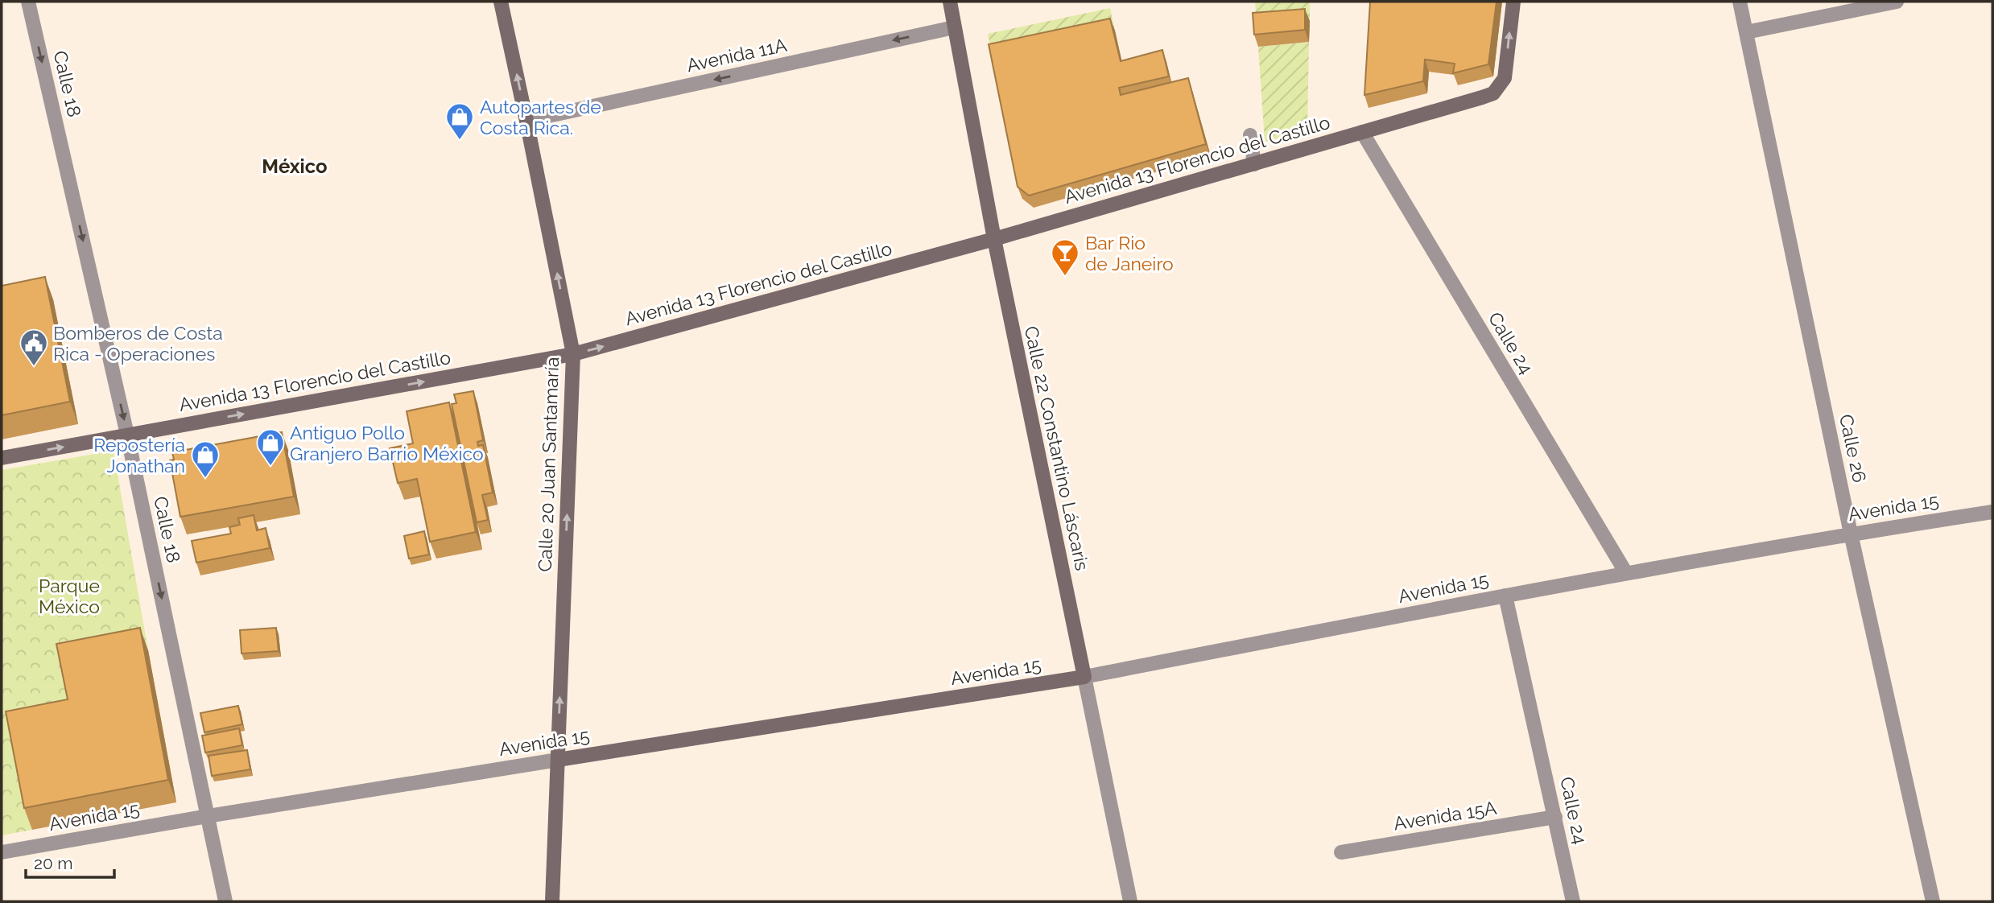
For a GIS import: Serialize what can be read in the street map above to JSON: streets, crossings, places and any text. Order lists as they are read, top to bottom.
{
  "streets": {
    "street": [
      "Avenida 11A",
      "Calle 18",
      "Avenida 13 Florencio del Castillo",
      "Calle 24",
      "Calle 22 Constantino Láscaris",
      "Calle 26",
      "Calle 20 Juan Santamaría",
      "Avenida 15",
      "Avenida 15A"
    ]
  },
  "crossings": [
    ["Avenida 11A", "Calle 22 Constantino Láscaris"],
    ["Avenida 11A", "Calle 20 Juan Santamaría"],
    ["Calle 18", "Avenida 13 Florencio del Castillo"],
    ["Calle 18", "Avenida 15"],
    ["Avenida 13 Florencio del Castillo", "Calle 24"],
    ["Avenida 13 Florencio del Castillo", "Calle 22 Constantino Láscaris"],
    ["Avenida 13 Florencio del Castillo", "Calle 20 Juan Santamaría"],
    ["Calle 24", "Avenida 15"],
    ["Calle 24", "Avenida 15A"],
    ["Calle 22 Constantino Láscaris", "Avenida 15"],
    ["Calle 26", "Avenida 15"],
    ["Calle 20 Juan Santamaría", "Avenida 15"]
  ],
  "one_way": [
    "Avenida 11A",
    "Calle 18",
    "Avenida 13 Florencio del Castillo",
    "Calle 20 Juan Santamaría"
  ],
  "districts": ["México"],
  "parks": ["Parque México"],
  "places": {
    "shop": ["Autopartes de Costa Rica.", "Antiguo Pollo Granjero Barrio México", "Repostería Jonathan"],
    "bar": ["Bar Rio de Janeiro"],
    "public building": ["Bomberos de Costa Rica - Operaciones"]
  },
  "scale_bar": "20 m"
}
